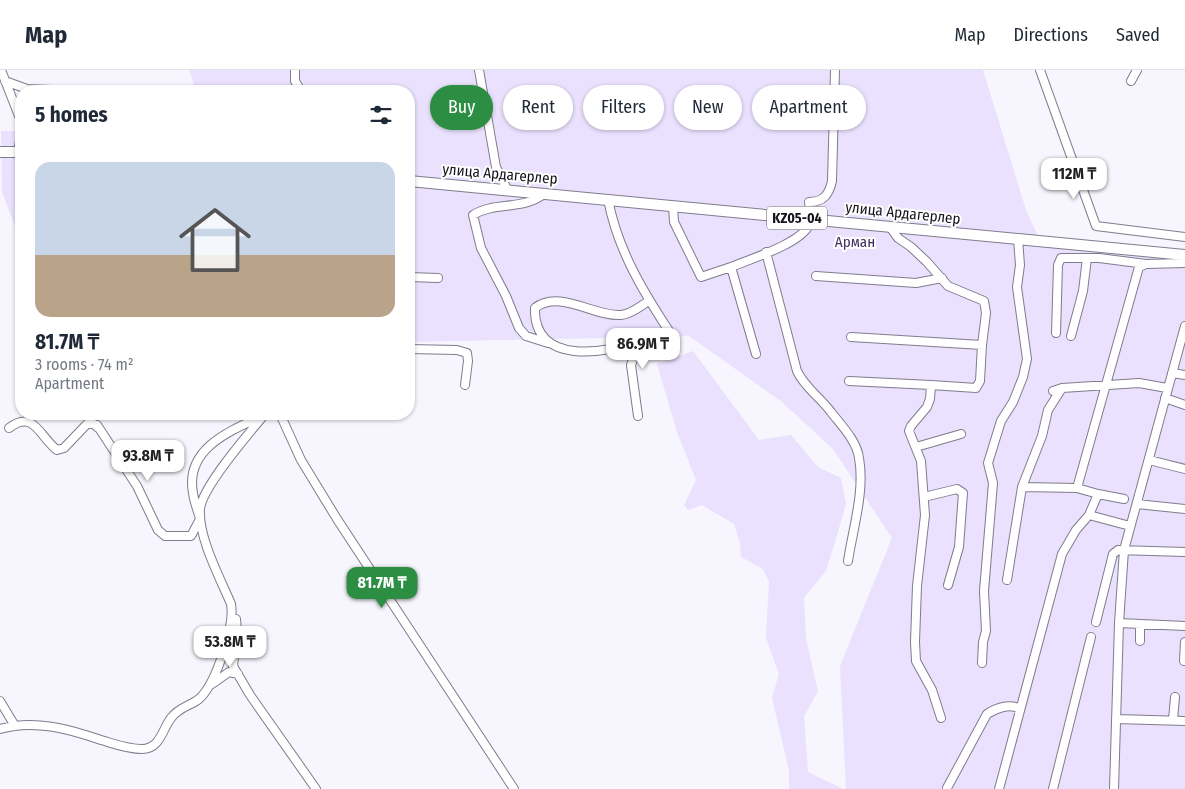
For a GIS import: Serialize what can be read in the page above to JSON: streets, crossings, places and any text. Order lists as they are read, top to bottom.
{
  "streets": {
    "main road": ["улица Ардагерлер", "KZ05-04"]
  },
  "parks": ["Арман"],
  "page": {
    "header": "Map",
    "nav": ["Map", "Directions", "Saved"],
    "chip": [
      "Buy",
      "Rent",
      "Filters",
      "New",
      "Apartment"
    ],
    "heading": "5 homes",
    "list": [
      {
        "name": "81.7M ₸",
        "note": "3 rooms · 74 m² · Apartment"
      }
    ],
    "price": [
      "112M ₸",
      "86.9M ₸",
      "93.8M ₸",
      "81.7M ₸",
      "53.8M ₸"
    ]
  }
}
